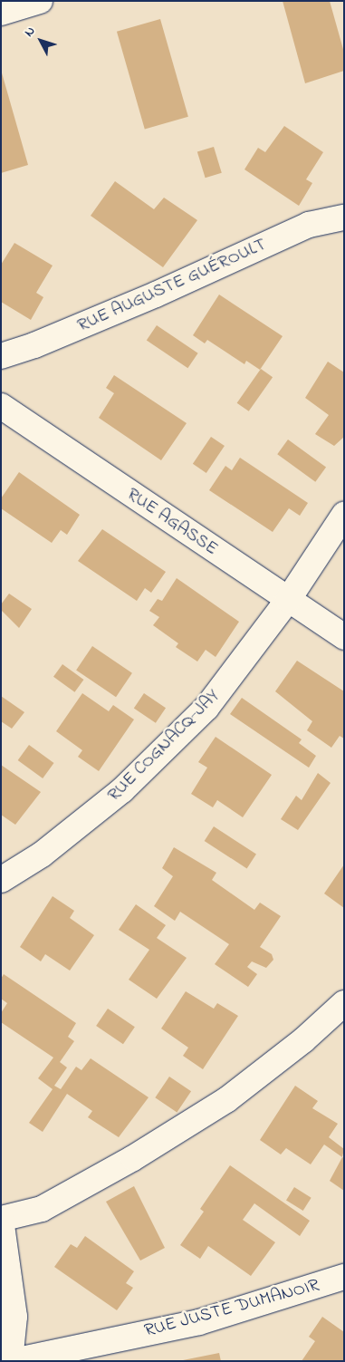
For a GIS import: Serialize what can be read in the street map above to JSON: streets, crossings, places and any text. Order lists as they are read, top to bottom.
{
  "streets": {
    "street": [
      "RUE AUGUSTE GUÉROULT",
      "RUE AGASSE",
      "RUE COGNACQ-JAY",
      "RUE JUSTE DUMANOIR"
    ]
  },
  "crossings": [
    ["RUE AGASSE", "RUE COGNACQ-JAY"]
  ],
  "north": "top left"
}
